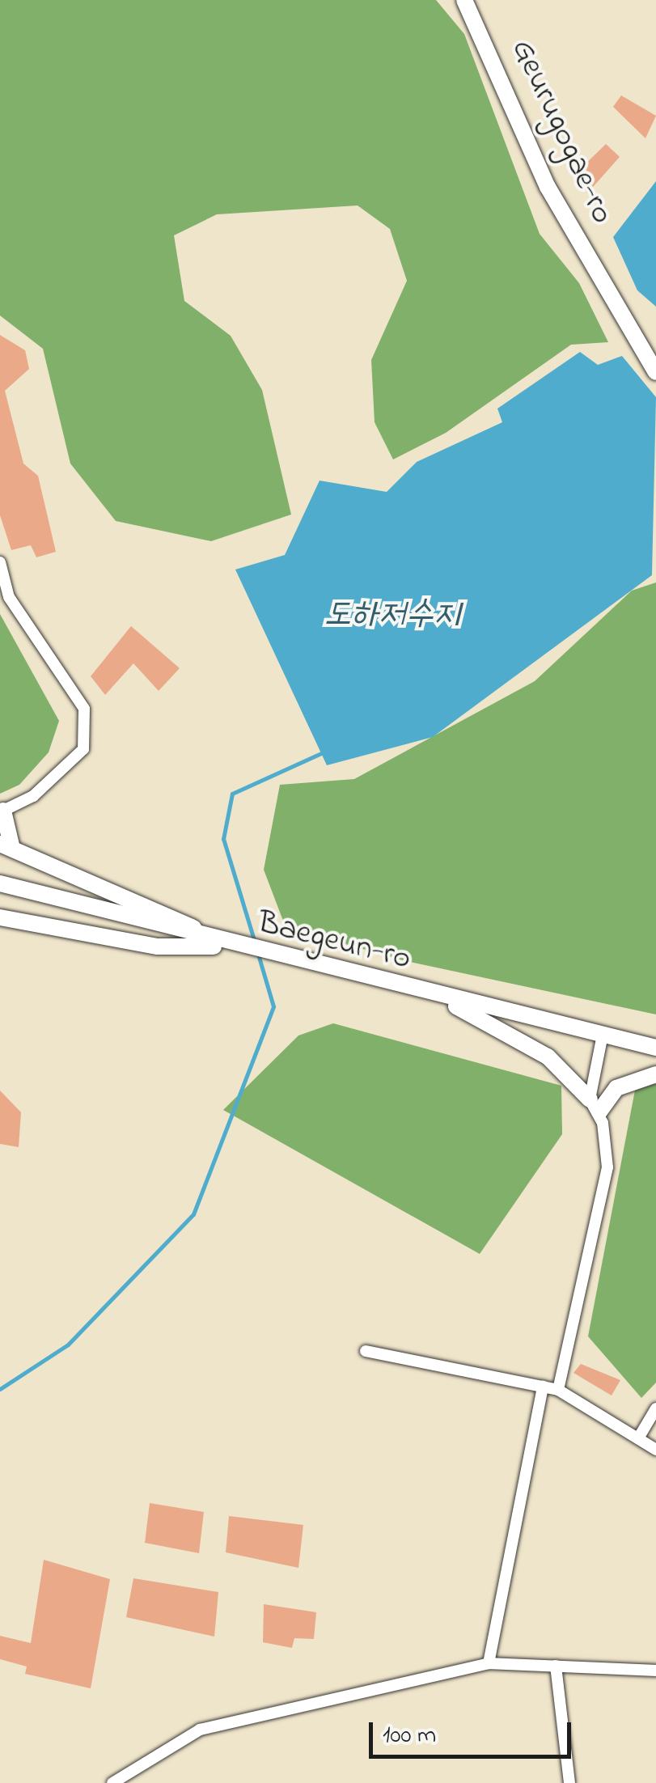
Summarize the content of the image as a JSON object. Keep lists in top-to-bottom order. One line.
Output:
{"streets":{"main road":["Geurugogae-ro","Baegeun-ro"]},"water":["도하저수지"],"scale_bar":"100 m"}
